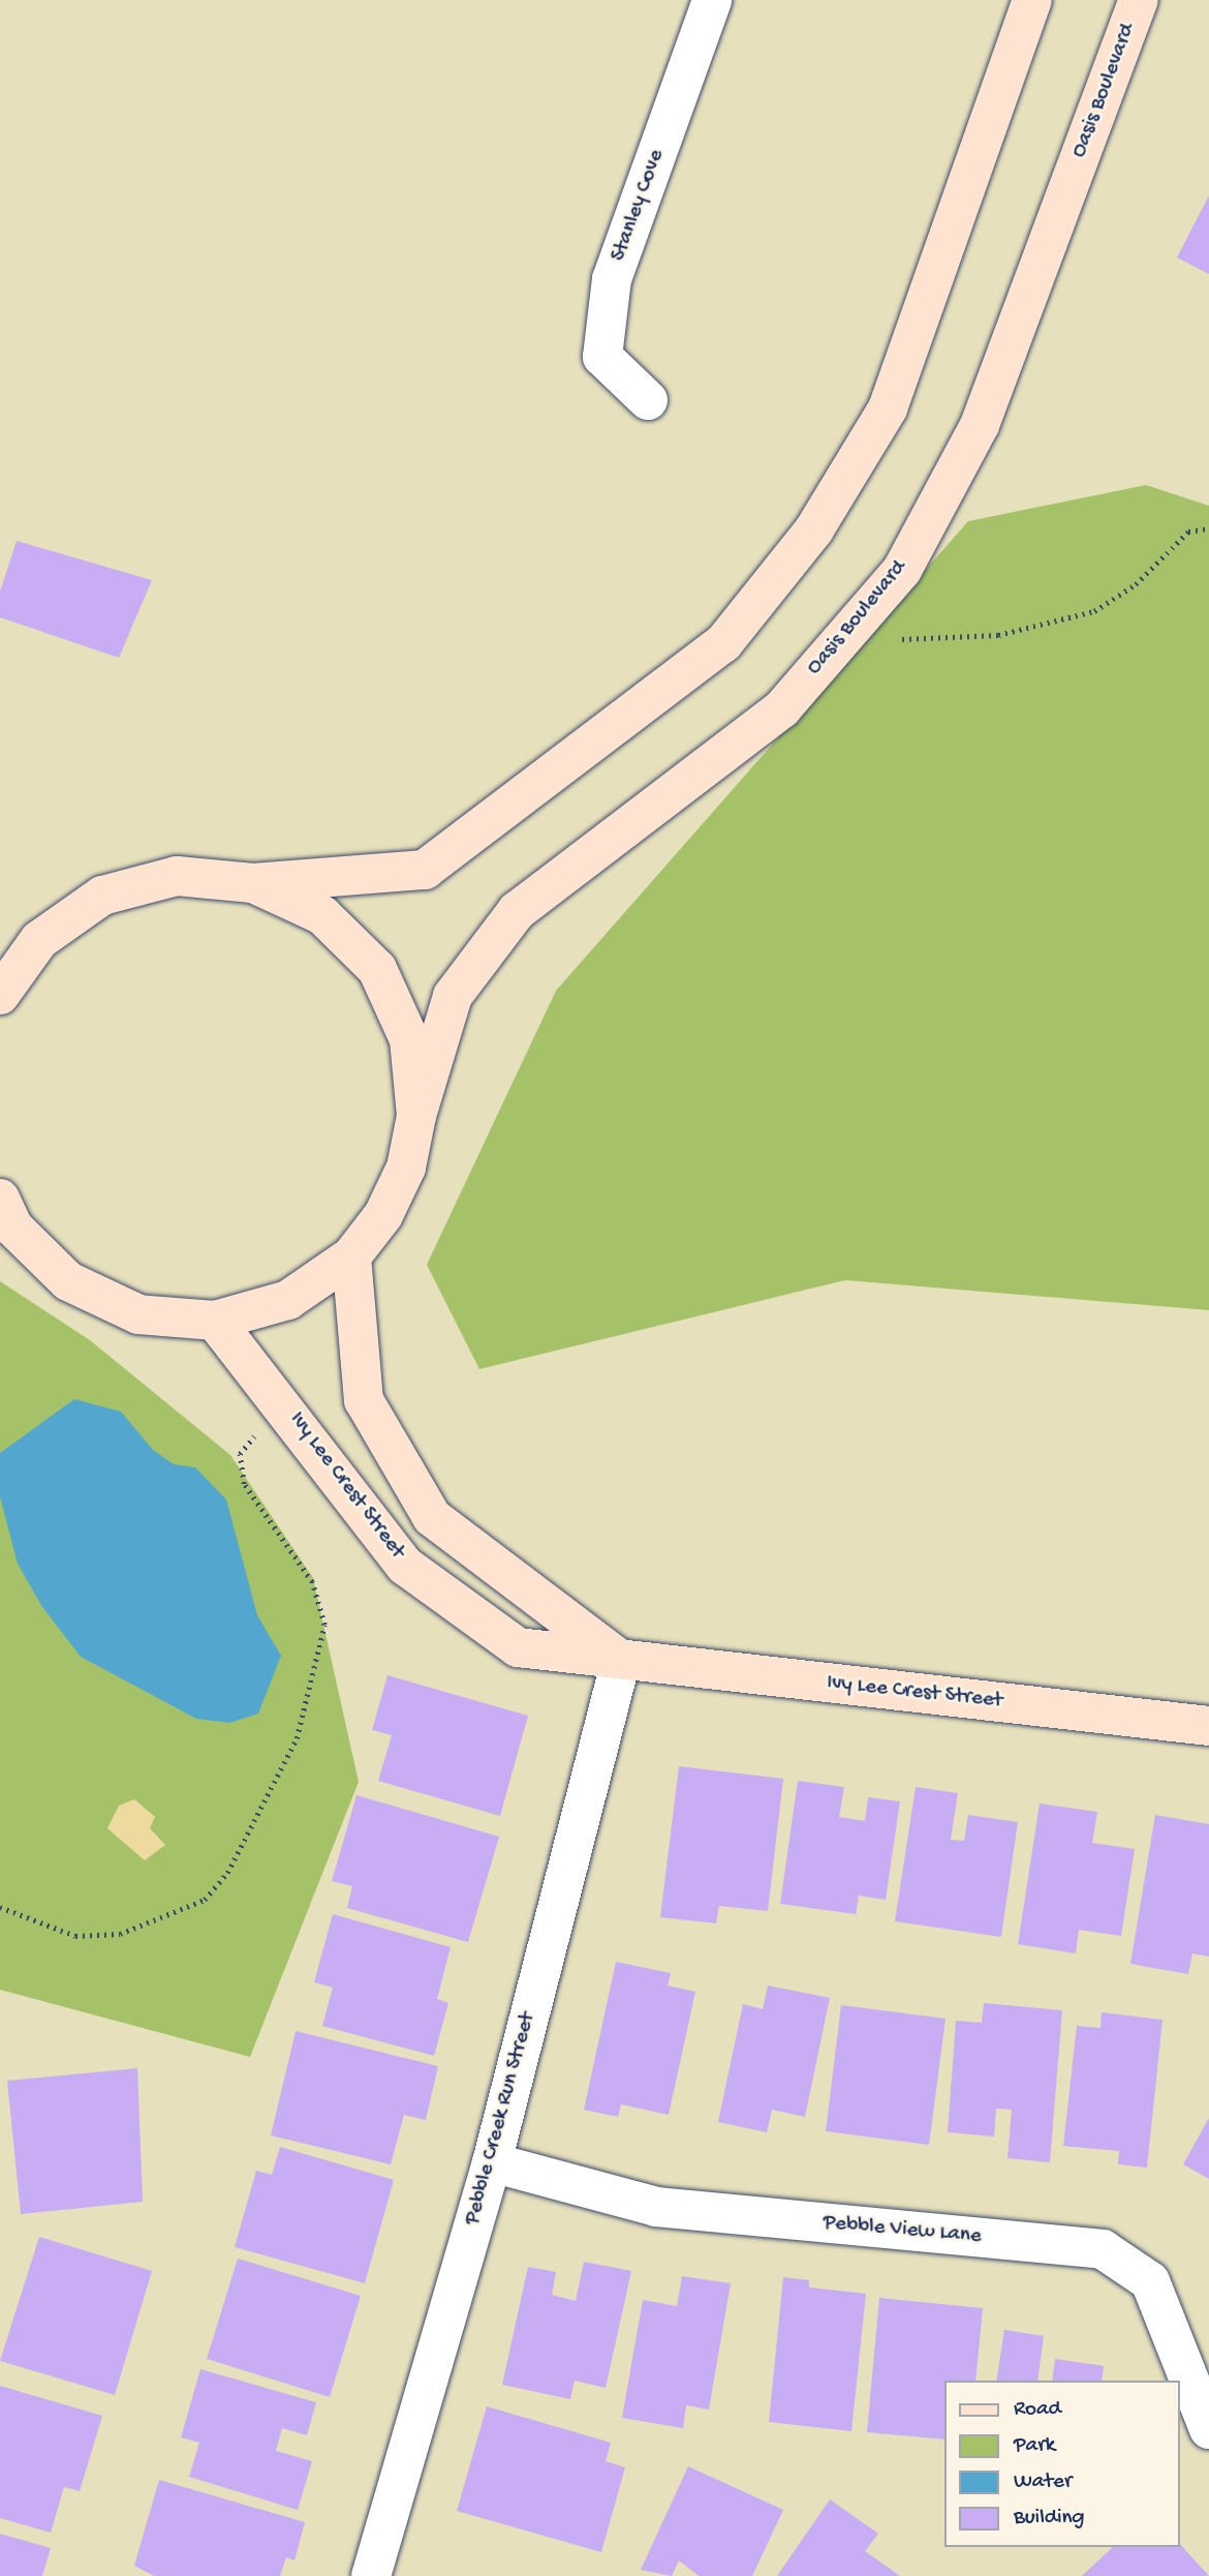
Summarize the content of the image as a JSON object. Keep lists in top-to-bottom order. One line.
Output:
{"streets":{"main road":["Oasis Boulevard","Ivy Lee Crest Street"],"street":["Stanley Cove","Pebble Creek Run Street","Pebble View Lane"]},"crossings":[["Oasis Boulevard","Ivy Lee Crest Street"],["Ivy Lee Crest Street","Pebble Creek Run Street"],["Pebble Creek Run Street","Pebble View Lane"]],"legend":["Road","Park","Water","Building"]}
